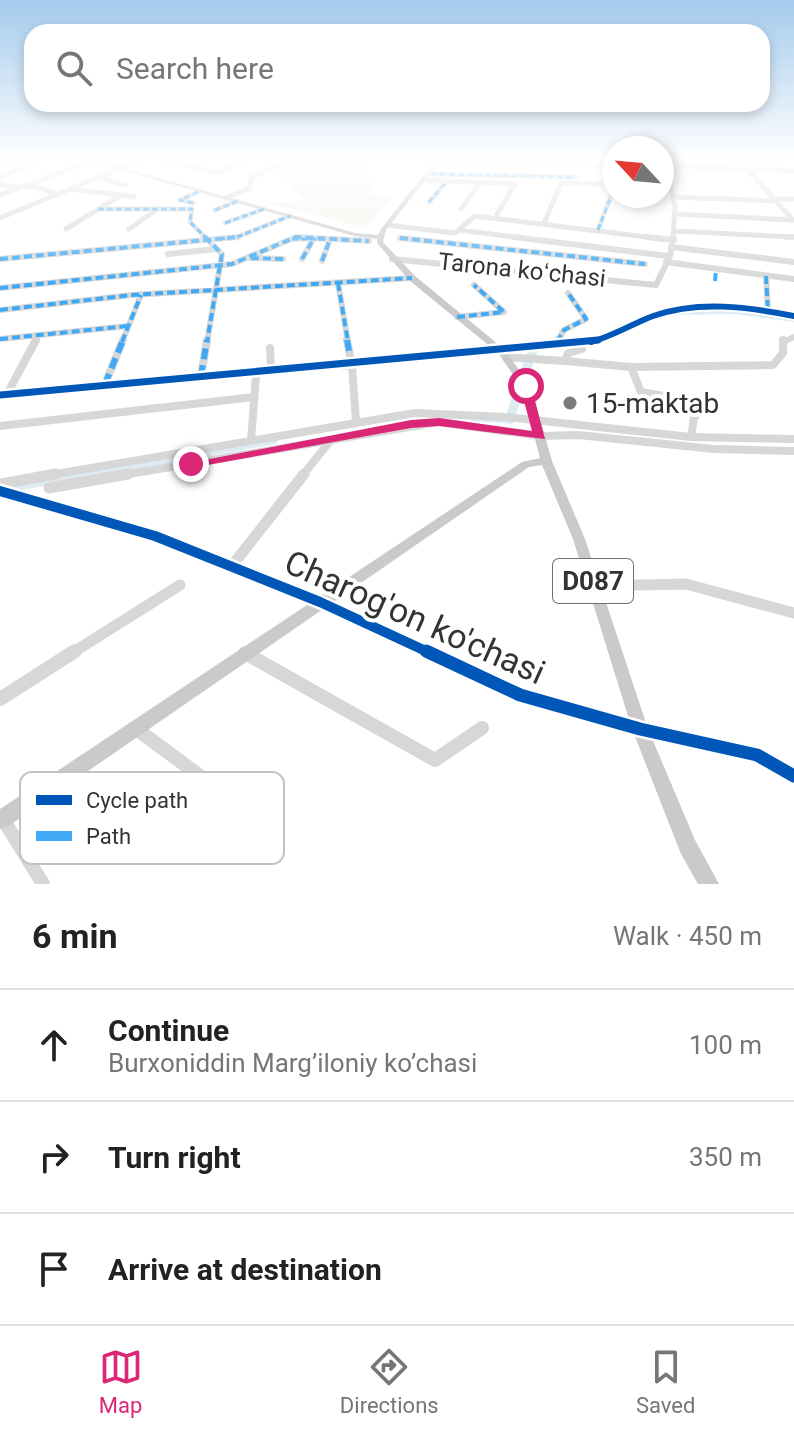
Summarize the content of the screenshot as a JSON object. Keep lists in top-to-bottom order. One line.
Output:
{"streets":{"main road":["D087"],"street":["Tarona koʻchasi","Charog'on ko'chasi"]},"crossings":[["Tarona koʻchasi","D087"],["D087","Charog'on ko'chasi"]],"places":["15-maktab"],"legend":["Cycle path","Path"],"north":"top left","page":{"search":"Search here","heading":["6 min","Walk · 450 m"],"list":[["Continue","Burxoniddin Marg’iloniy ko’chasi","100 m"],["Turn right","350 m"],"Arrive at destination"],"nav":["Map","Directions","Saved"]}}
